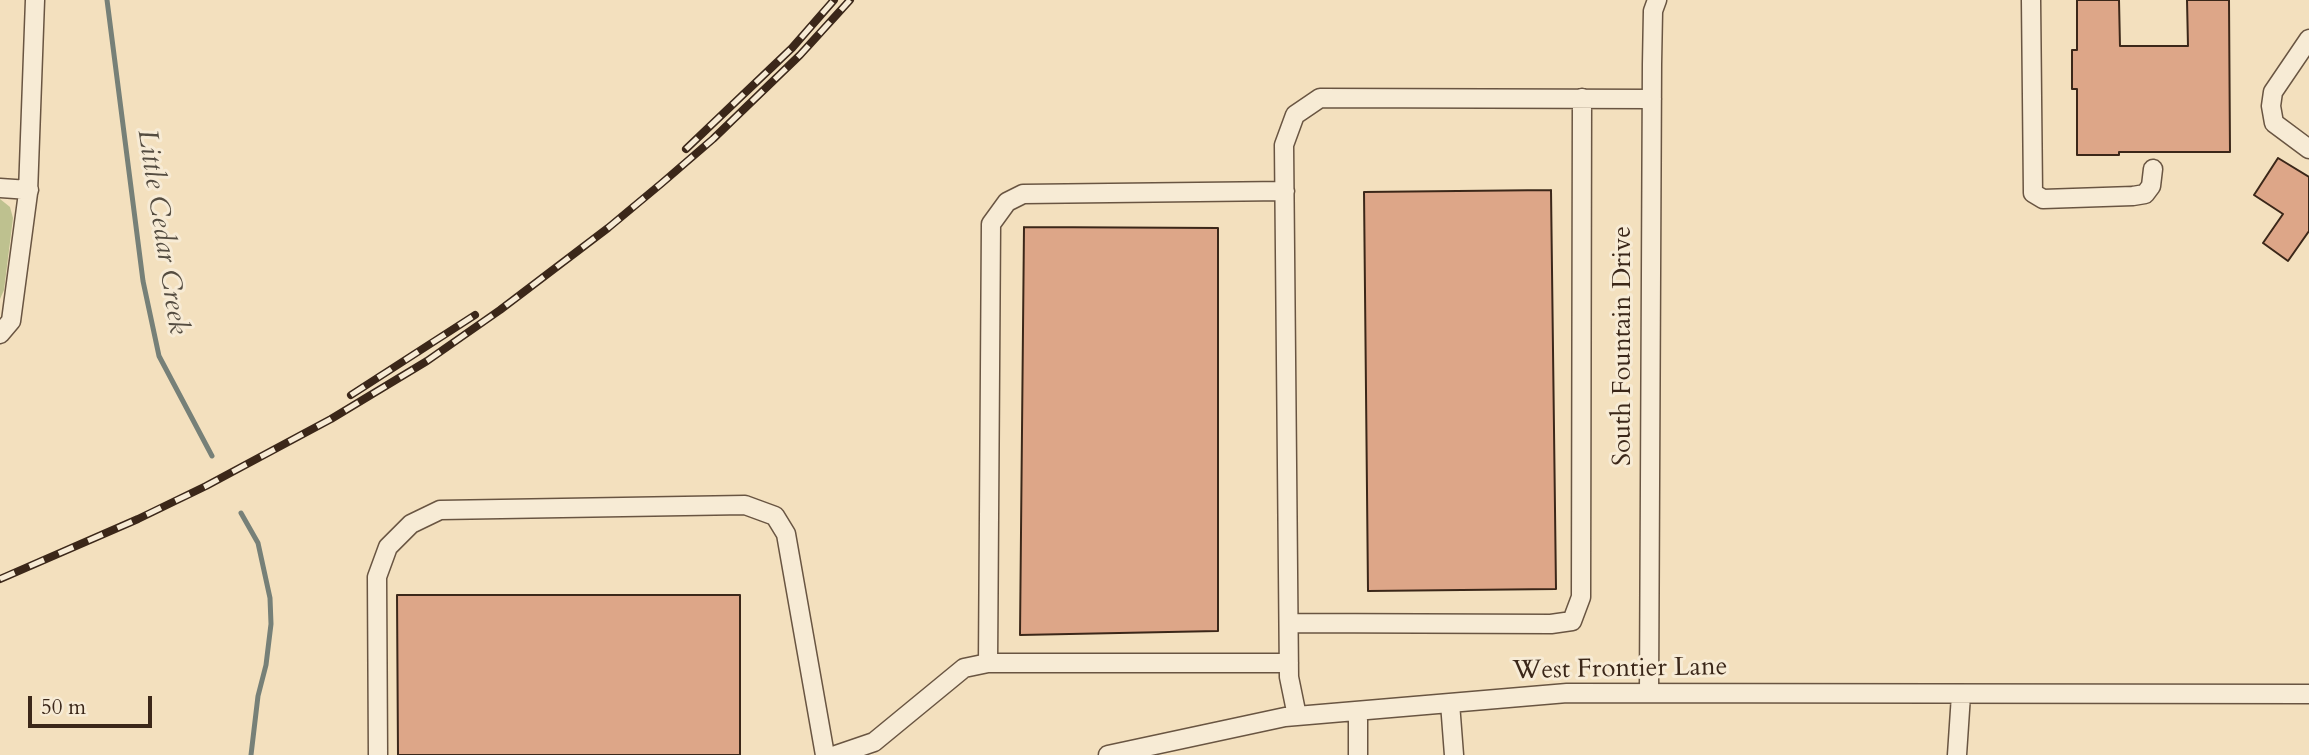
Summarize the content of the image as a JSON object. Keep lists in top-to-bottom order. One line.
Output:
{"streets":{"street":["South Fountain Drive","West Frontier Lane"]},"crossings":[["South Fountain Drive","West Frontier Lane"]],"water":["Little Cedar Creek"],"scale_bar":"50 m"}
